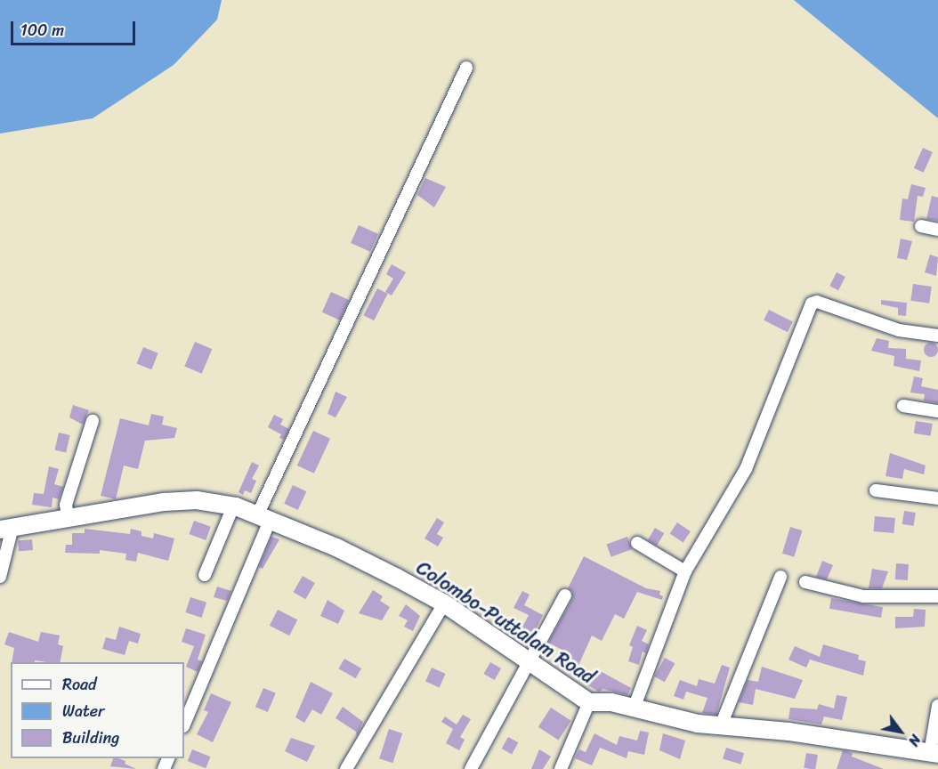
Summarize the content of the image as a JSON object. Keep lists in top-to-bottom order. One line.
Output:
{"streets":{"highway":["Colombo-Puttalam Road"]},"legend":["Road","Water","Building"],"scale_bar":"100 m","north":"bottom right"}
